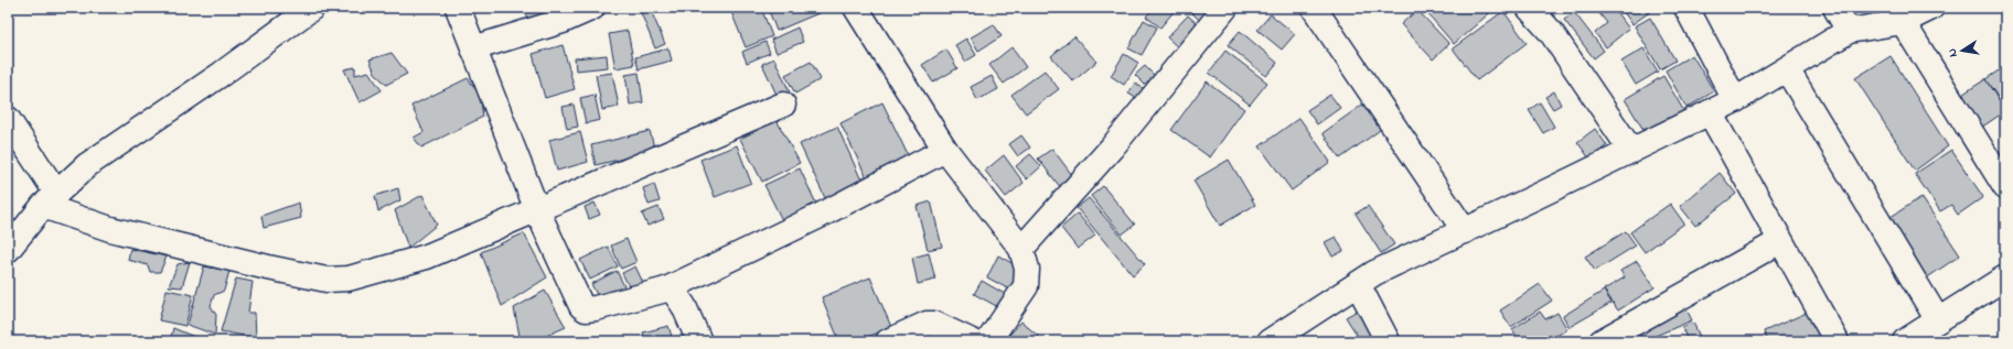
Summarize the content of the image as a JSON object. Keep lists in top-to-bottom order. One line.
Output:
{"north":"left"}
